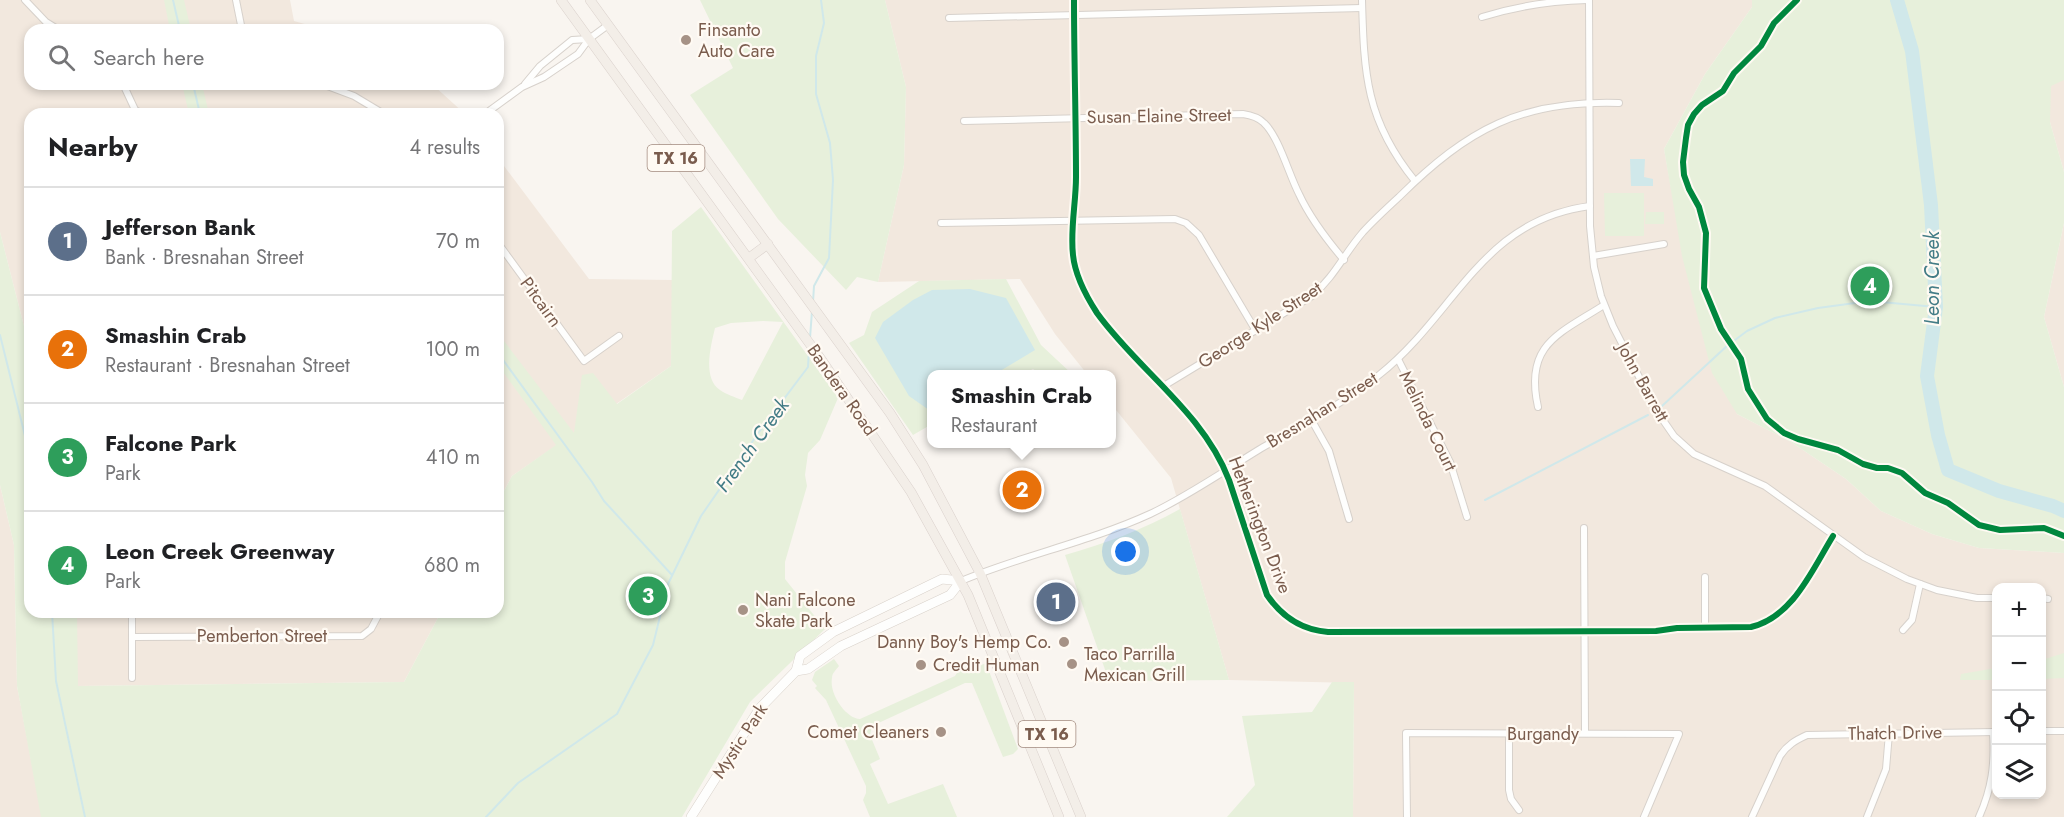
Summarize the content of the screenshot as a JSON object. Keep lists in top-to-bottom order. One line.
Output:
{"streets":{"main road":["TX 16","Bandera Road"],"street":["Susan Elaine Street","Pitcairn","George Kyle Street","John Barrett","Bresnahan Street","Melinda Court","Hetherington Drive","Pemberton Street","Thatch Drive","Burgandy","Mystic Park"]},"crossings":[["Susan Elaine Street","George Kyle Street"],["Susan Elaine Street","Hetherington Drive"],["George Kyle Street","John Barrett"],["George Kyle Street","Hetherington Drive"],["John Barrett","Bresnahan Street"],["John Barrett","Hetherington Drive"],["Bandera Road","Bresnahan Street"],["Bandera Road","Mystic Park"],["Bresnahan Street","Melinda Court"],["Bresnahan Street","Hetherington Drive"],["Bresnahan Street","Mystic Park"]],"water":["Leon Creek","French Creek"],"places":["Finsanto Auto Care","Nani Falcone Skate Park","Danny Boy's Hemp Co.","Taco Parrilla Mexican Grill","Credit Human","Comet Cleaners"],"page":{"search":"Search here","heading":["Nearby","4 results"],"list":[{"mark":"1","name":"Jefferson Bank","note":"Bank · Bresnahan Street","value":"70 m"},{"mark":"2","name":"Smashin Crab","note":"Restaurant · Bresnahan Street","value":"100 m"},{"mark":"3","name":"Falcone Park","note":"Park","value":"410 m"},{"mark":"4","name":"Leon Creek Greenway","note":"Park","value":"680 m"}],"pins":["4","2","3","1"],"popup":["Smashin Crab","Restaurant"],"map_buttons":["+","−"]}}
